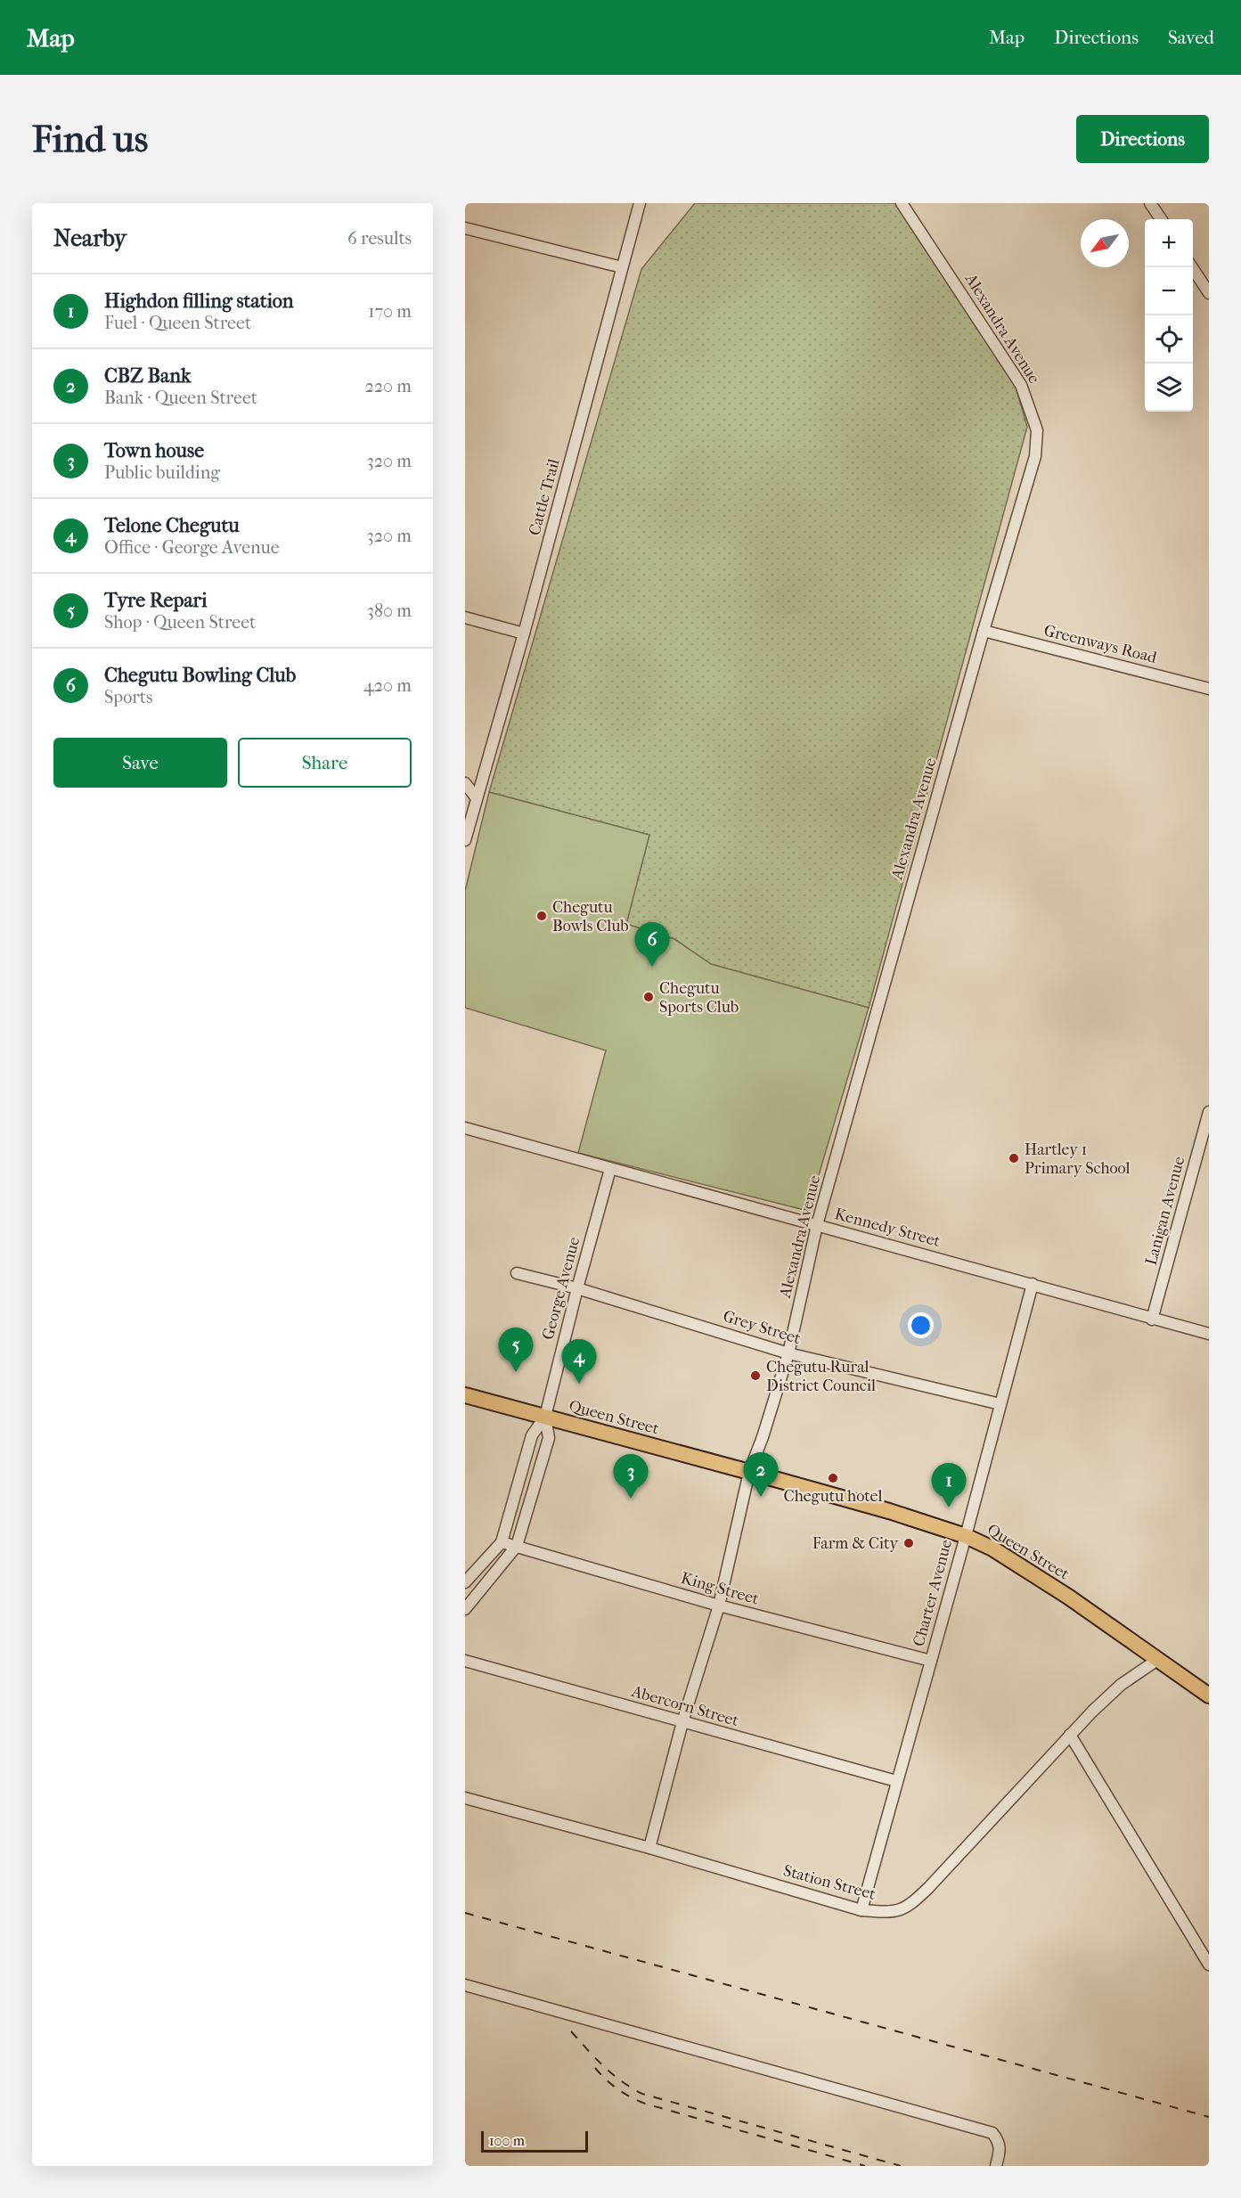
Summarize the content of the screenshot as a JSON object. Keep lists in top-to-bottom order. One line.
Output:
{"streets":{"highway":["Queen Street"],"street":["Alexandra Avenue","Cattle Trail","Greenways Road","Lanigan Avenue","Kennedy Street","George Avenue","Grey Street","King Street","Charter Avenue","Abercorn Street","Station Street"]},"crossings":[["Alexandra Avenue","Greenways Road"],["Alexandra Avenue","Kennedy Street"],["Alexandra Avenue","Grey Street"],["Alexandra Avenue","Queen Street"],["Alexandra Avenue","King Street"],["Alexandra Avenue","Abercorn Street"],["Alexandra Avenue","Station Street"],["Lanigan Avenue","Kennedy Street"],["Kennedy Street","George Avenue"],["Kennedy Street","Charter Avenue"],["George Avenue","Grey Street"],["George Avenue","Queen Street"],["George Avenue","King Street"],["Grey Street","Charter Avenue"],["Queen Street","Charter Avenue"],["Queen Street","Station Street"],["King Street","Charter Avenue"],["Charter Avenue","Abercorn Street"],["Charter Avenue","Station Street"]],"places":["Chegutu Bowls Club","Chegutu Sports Club","Hartley 1 Primary School","Chegutu Rural District Council","Chegutu hotel","Farm & City"],"scale_bar":"100 m","north":"bottom left","page":{"header":"Map","nav":["Map","Directions","Saved"],"buttons":["Directions",["Save","Share"]],"title":"Find us","heading":["Nearby","6 results"],"map_buttons":["+","−"],"list":[{"mark":"1","name":"Highdon filling station","note":"Fuel · Queen Street","value":"170 m"},{"mark":"2","name":"CBZ Bank","note":"Bank · Queen Street","value":"220 m"},{"mark":"3","name":"Town house","note":"Public building","value":"320 m"},{"mark":"4","name":"Telone Chegutu","note":"Office · George Avenue","value":"320 m"},{"mark":"5","name":"Tyre Repari","note":"Shop · Queen Street","value":"380 m"},{"mark":"6","name":"Chegutu Bowling Club","note":"Sports","value":"420 m"}],"pins":["6","5","4","2","3","1"],"scale":"100 m"}}
